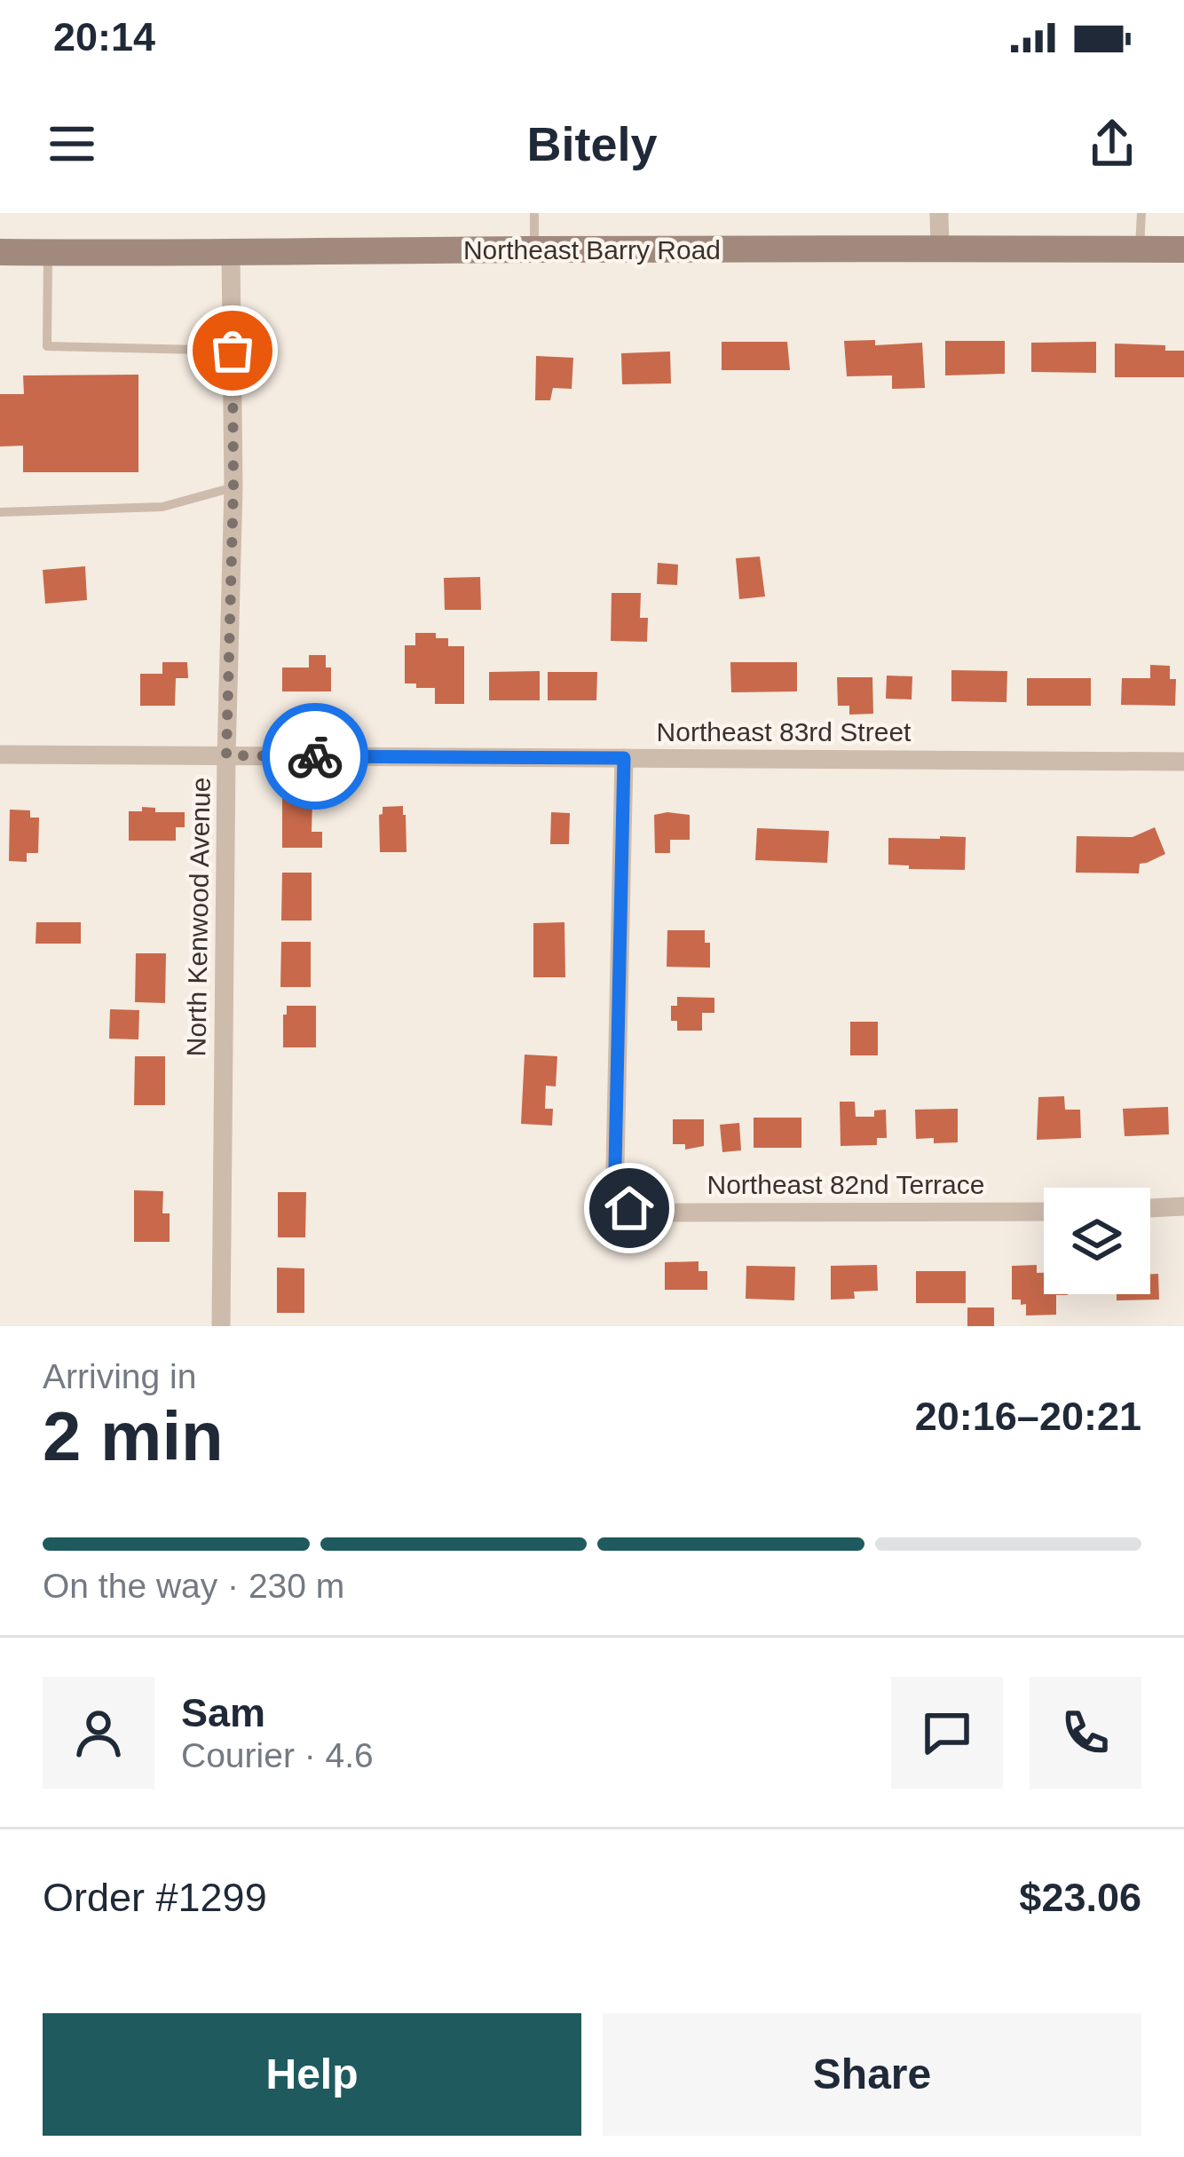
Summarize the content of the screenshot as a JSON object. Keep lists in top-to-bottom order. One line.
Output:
{"streets":{"main road":["Northeast Barry Road"],"street":["Northeast 83rd Street","North Kenwood Avenue","Northeast 82nd Terrace"]},"crossings":[["Northeast Barry Road","North Kenwood Avenue"],["Northeast 83rd Street","North Kenwood Avenue"],["Northeast 83rd Street","Northeast 82nd Terrace"]],"page":{"status":"20:14","header":"Bitely","heading":["2 min","Arriving in","20:16–20:21"],"panel":["Sam","Courier · 4.6","Order #1299","$23.06"],"bar":"On the way · 230 m","buttons":["Help","Share"]}}
